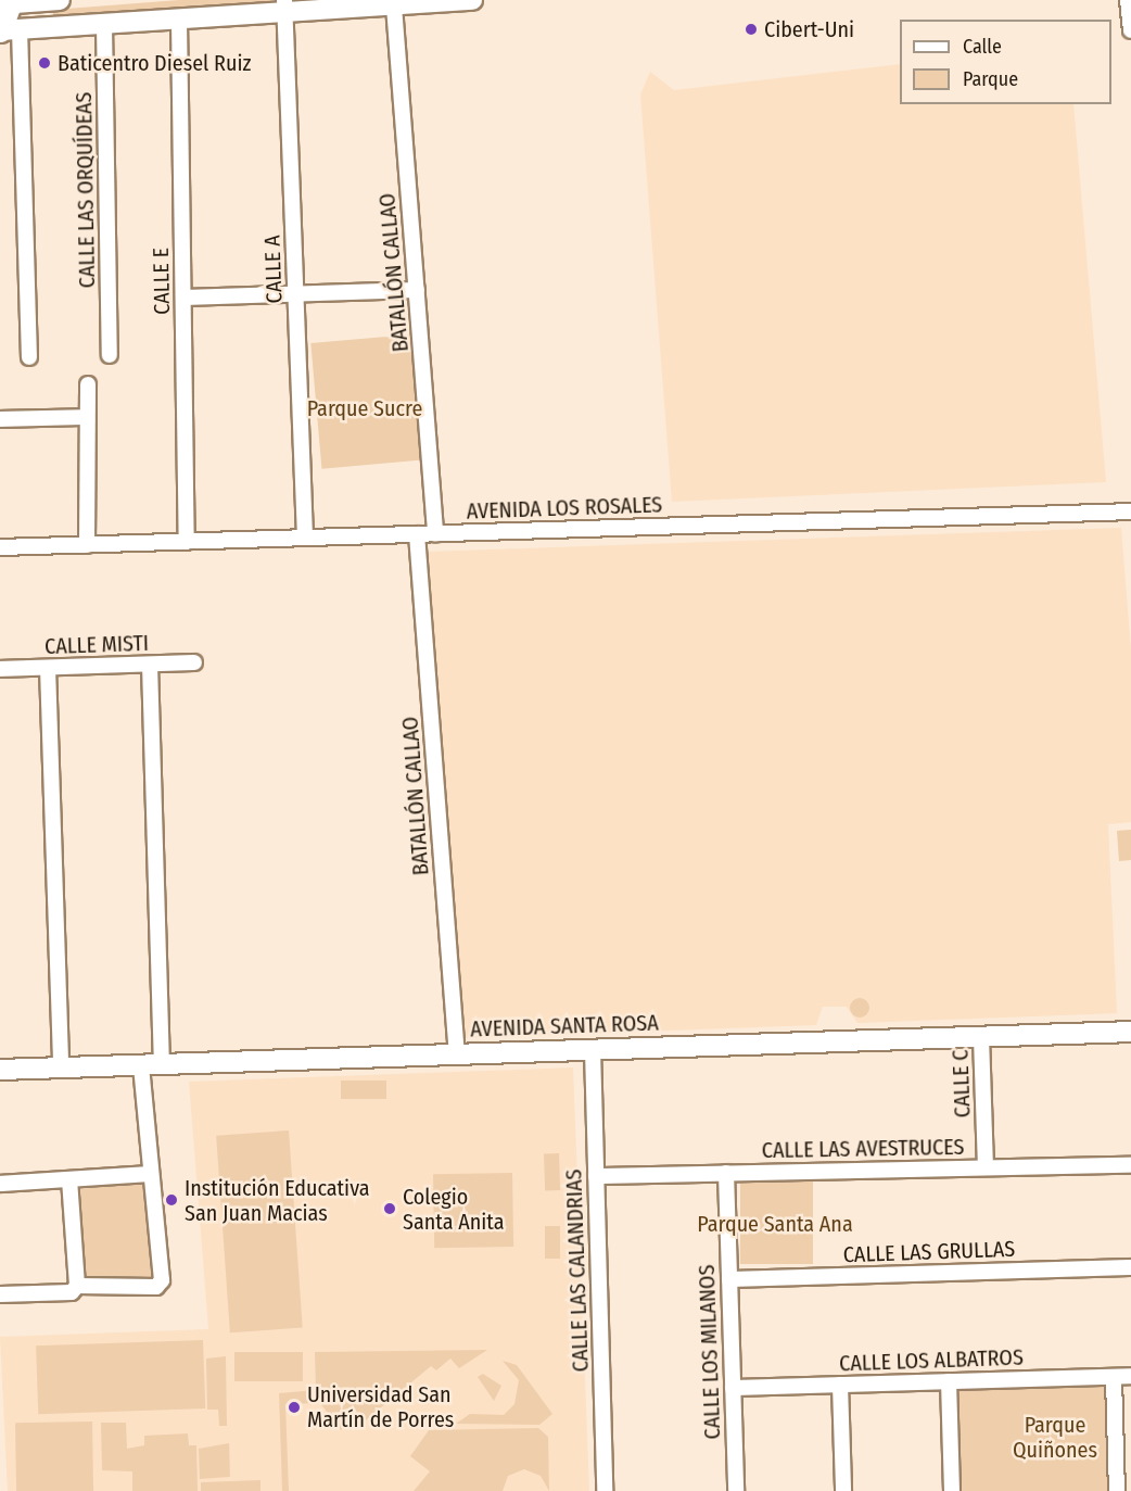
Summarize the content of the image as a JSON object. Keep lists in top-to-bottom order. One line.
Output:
{"streets":{"street":["CALLE LAS ORQUÍDEAS","CALLE A","BATALLÓN CALLAO","CALLE E","AVENIDA LOS ROSALES","CALLE MISTI","AVENIDA SANTA ROSA","CALLE C","CALLE LAS AVESTRUCES","CALLE LAS GRULLAS","CALLE LAS CALANDRIAS","CALLE LOS MILANOS","CALLE LOS ALBATROS"]},"crossings":[["CALLE A","AVENIDA LOS ROSALES"],["BATALLÓN CALLAO","AVENIDA LOS ROSALES"],["BATALLÓN CALLAO","AVENIDA SANTA ROSA"],["CALLE E","AVENIDA LOS ROSALES"],["AVENIDA SANTA ROSA","CALLE C"],["AVENIDA SANTA ROSA","CALLE LAS CALANDRIAS"],["CALLE C","CALLE LAS AVESTRUCES"],["CALLE LAS AVESTRUCES","CALLE LAS CALANDRIAS"],["CALLE LAS AVESTRUCES","CALLE LOS MILANOS"],["CALLE LAS GRULLAS","CALLE LOS MILANOS"],["CALLE LOS MILANOS","CALLE LOS ALBATROS"]],"parks":["Parque Sucre","Parque Santa Ana","Parque Quiñones"],"places":["Cibert-Uni","Baticentro Diesel Ruiz","Institución Educativa San Juan Macias","Colegio Santa Anita","Universidad San Martín de Porres"],"legend":["Calle","Parque"]}
